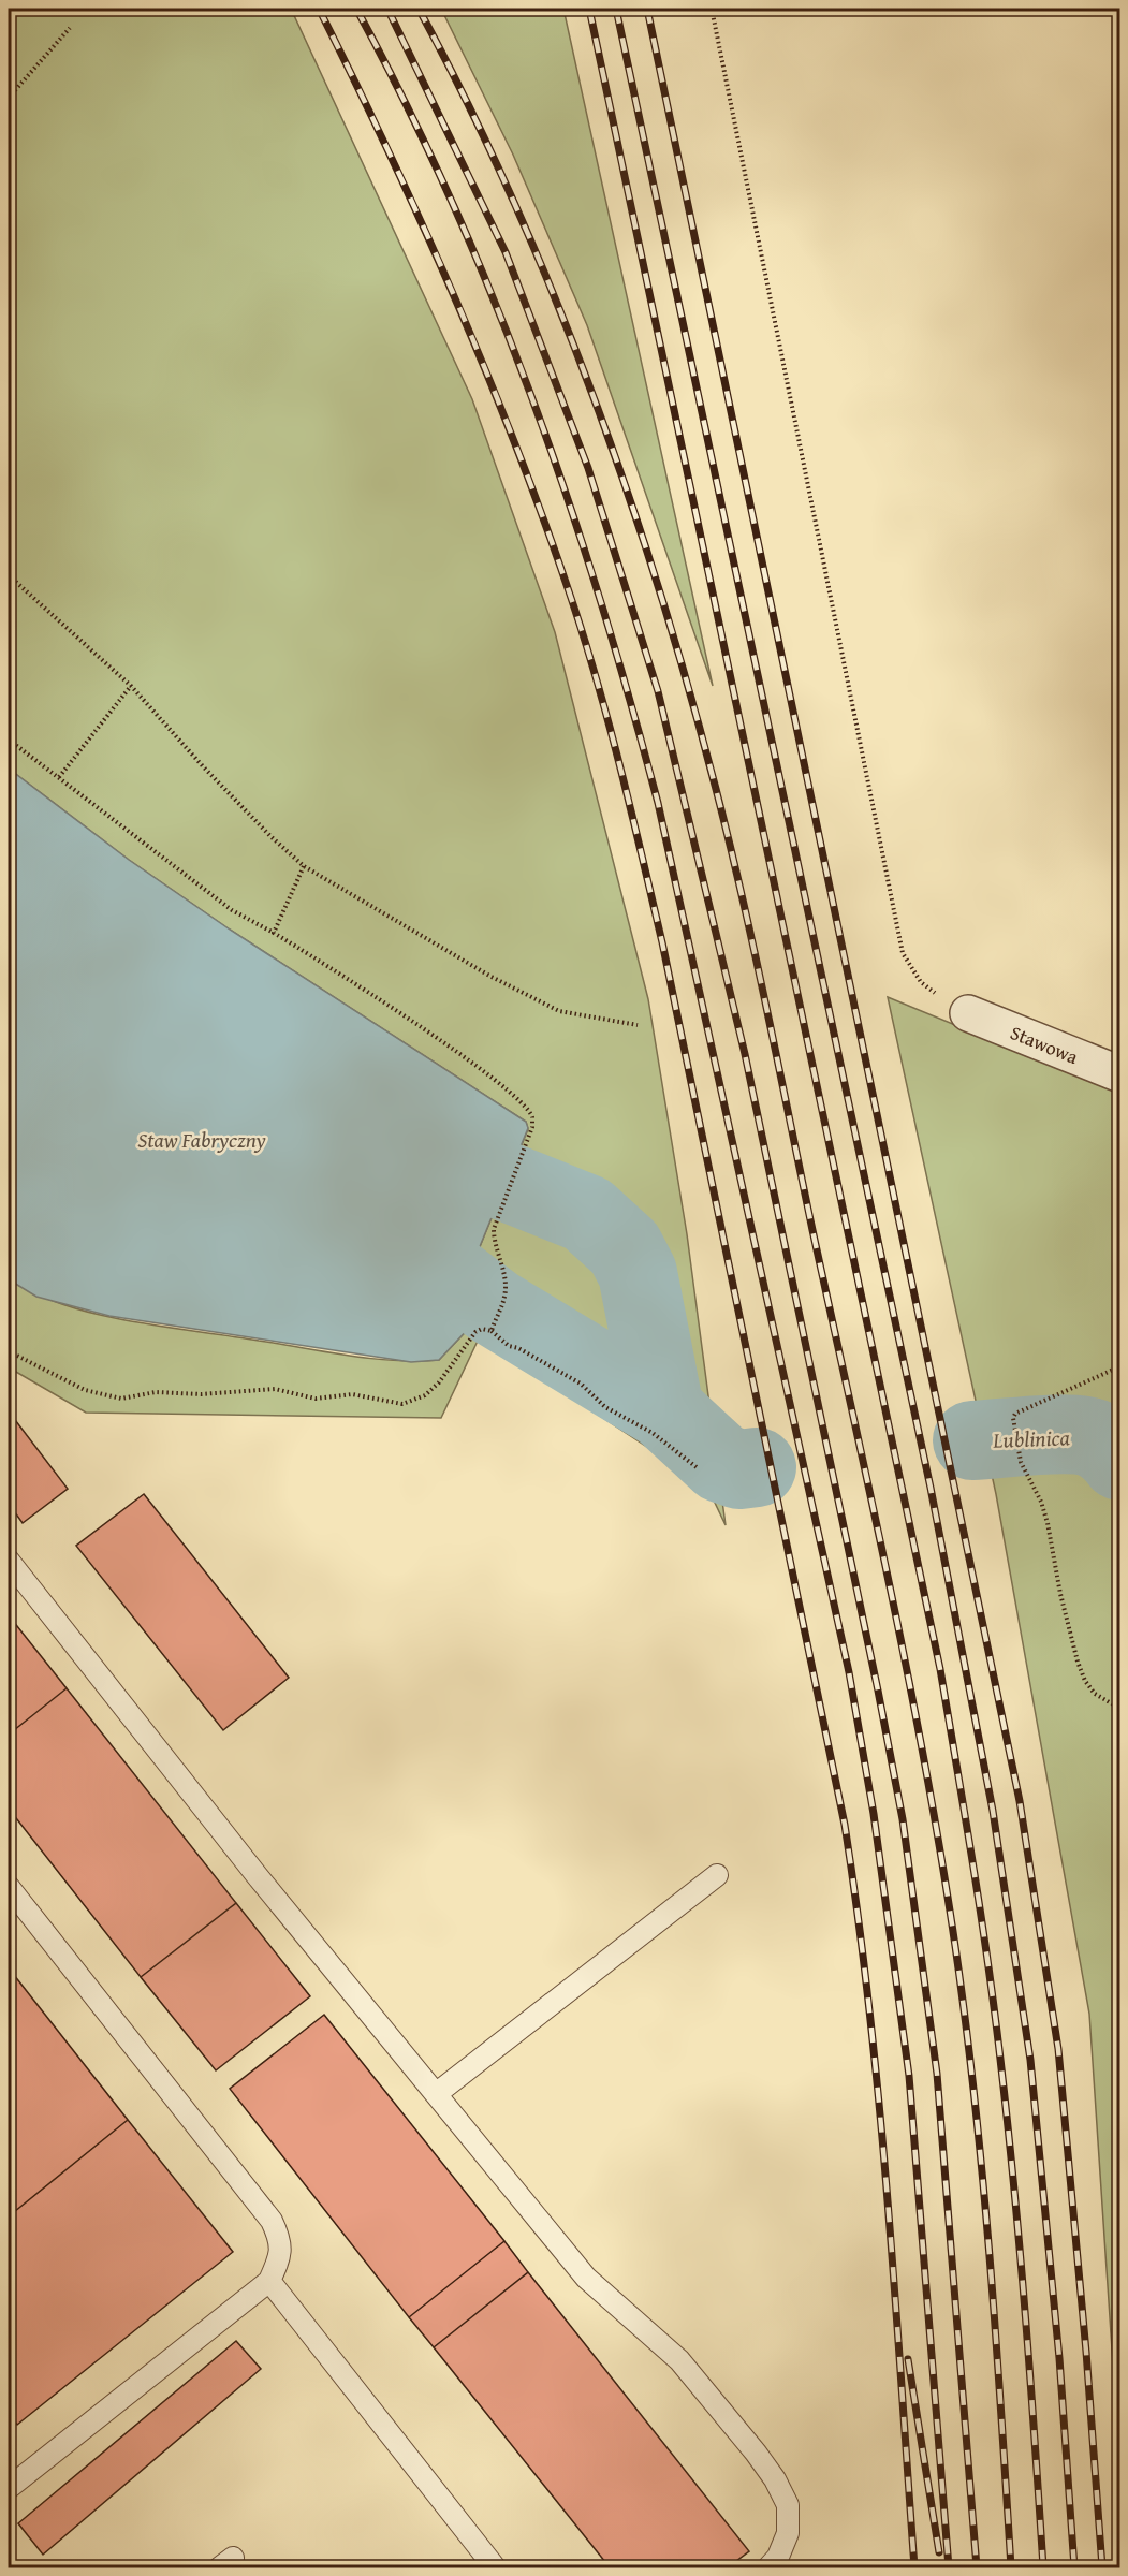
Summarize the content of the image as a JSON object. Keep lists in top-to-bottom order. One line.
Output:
{"streets":{"street":["Stawowa"]},"water":["Staw Fabryczny","Lublinica"]}
